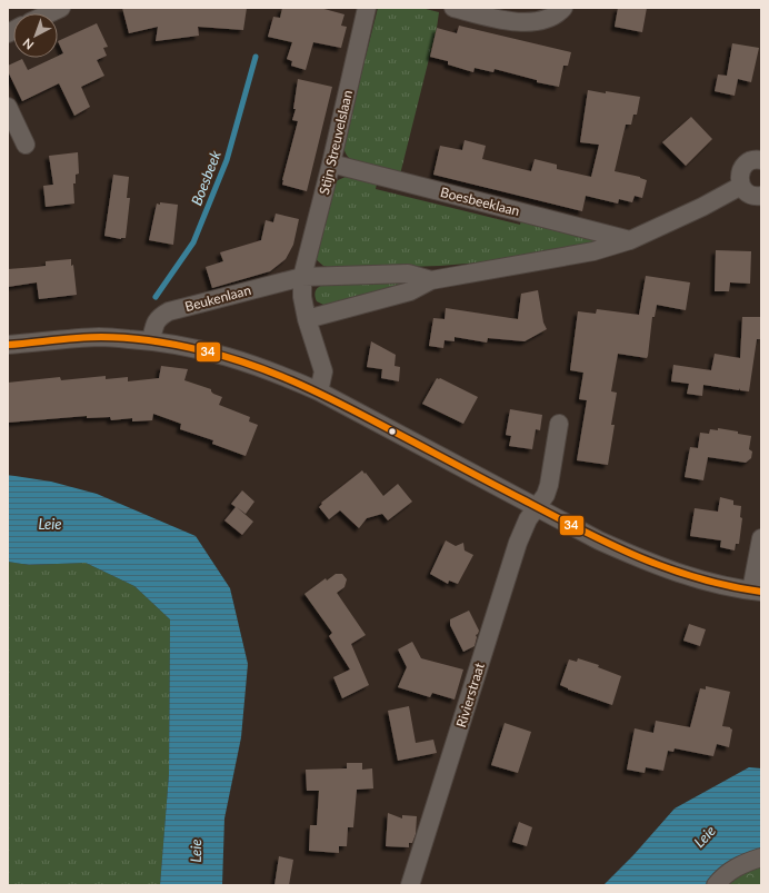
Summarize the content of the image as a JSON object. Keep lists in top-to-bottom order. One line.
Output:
{"streets":{"street":["Stijn Streuvelslaan","Boesbeeklaan","Beukenlaan","Rivierstraat"]},"crossings":[["Stijn Streuvelslaan","Boesbeeklaan"],["Stijn Streuvelslaan","Beukenlaan"]],"water":["Boesbeek","Leie"],"lines":["transit line 34"],"north":"bottom left"}
